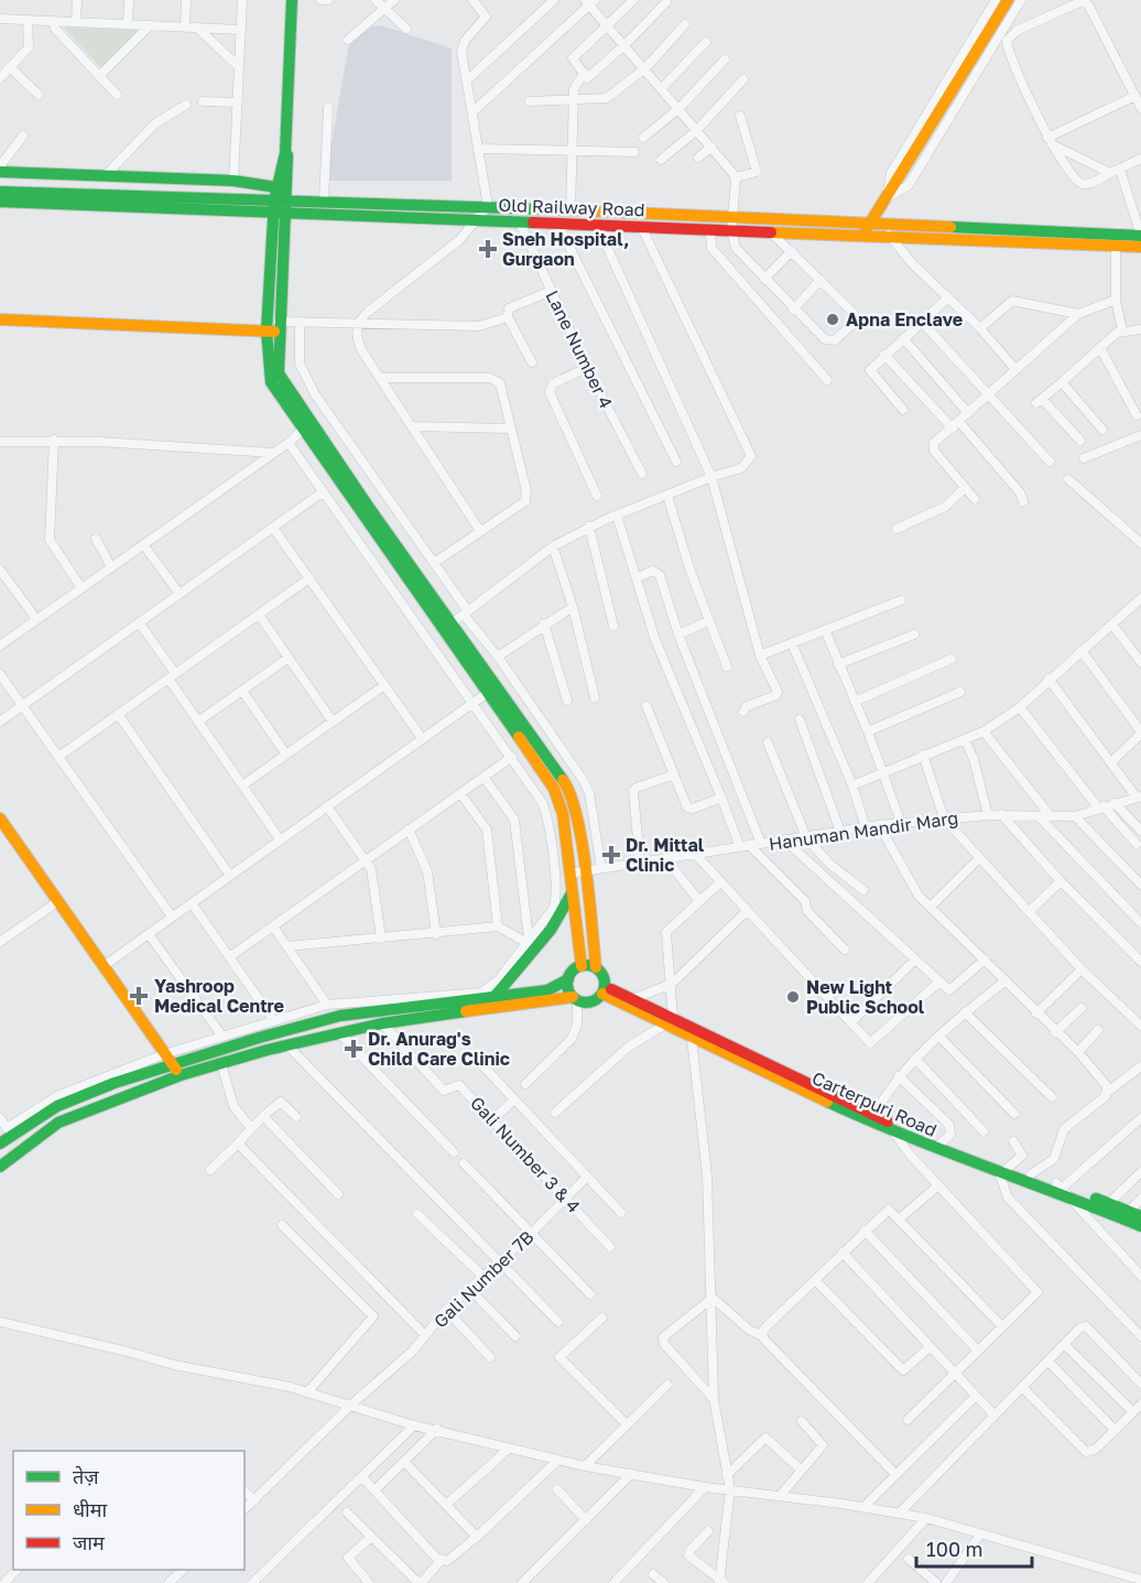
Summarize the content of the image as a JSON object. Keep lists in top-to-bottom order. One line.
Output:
{"streets":{"main road":["Old Railway Road","Carterpuri Road"],"street":["Lane Number 4","Hanuman Mandir Marg","Gali Number 3 & 4","Gali Number 7B"]},"crossings":[["Old Railway Road","Lane Number 4"],["Gali Number 3 & 4","Gali Number 7B"]],"places":{"health":["Sneh Hospital, Gurgaon","Dr. Mittal Clinic","Yashroop Medical Centre","Dr. Anurag's Child Care Clinic"],"other":["Apna Enclave","New Light Public School"]},"legend":["तेज़","धीमा","जाम"],"scale_bar":"100 m"}
